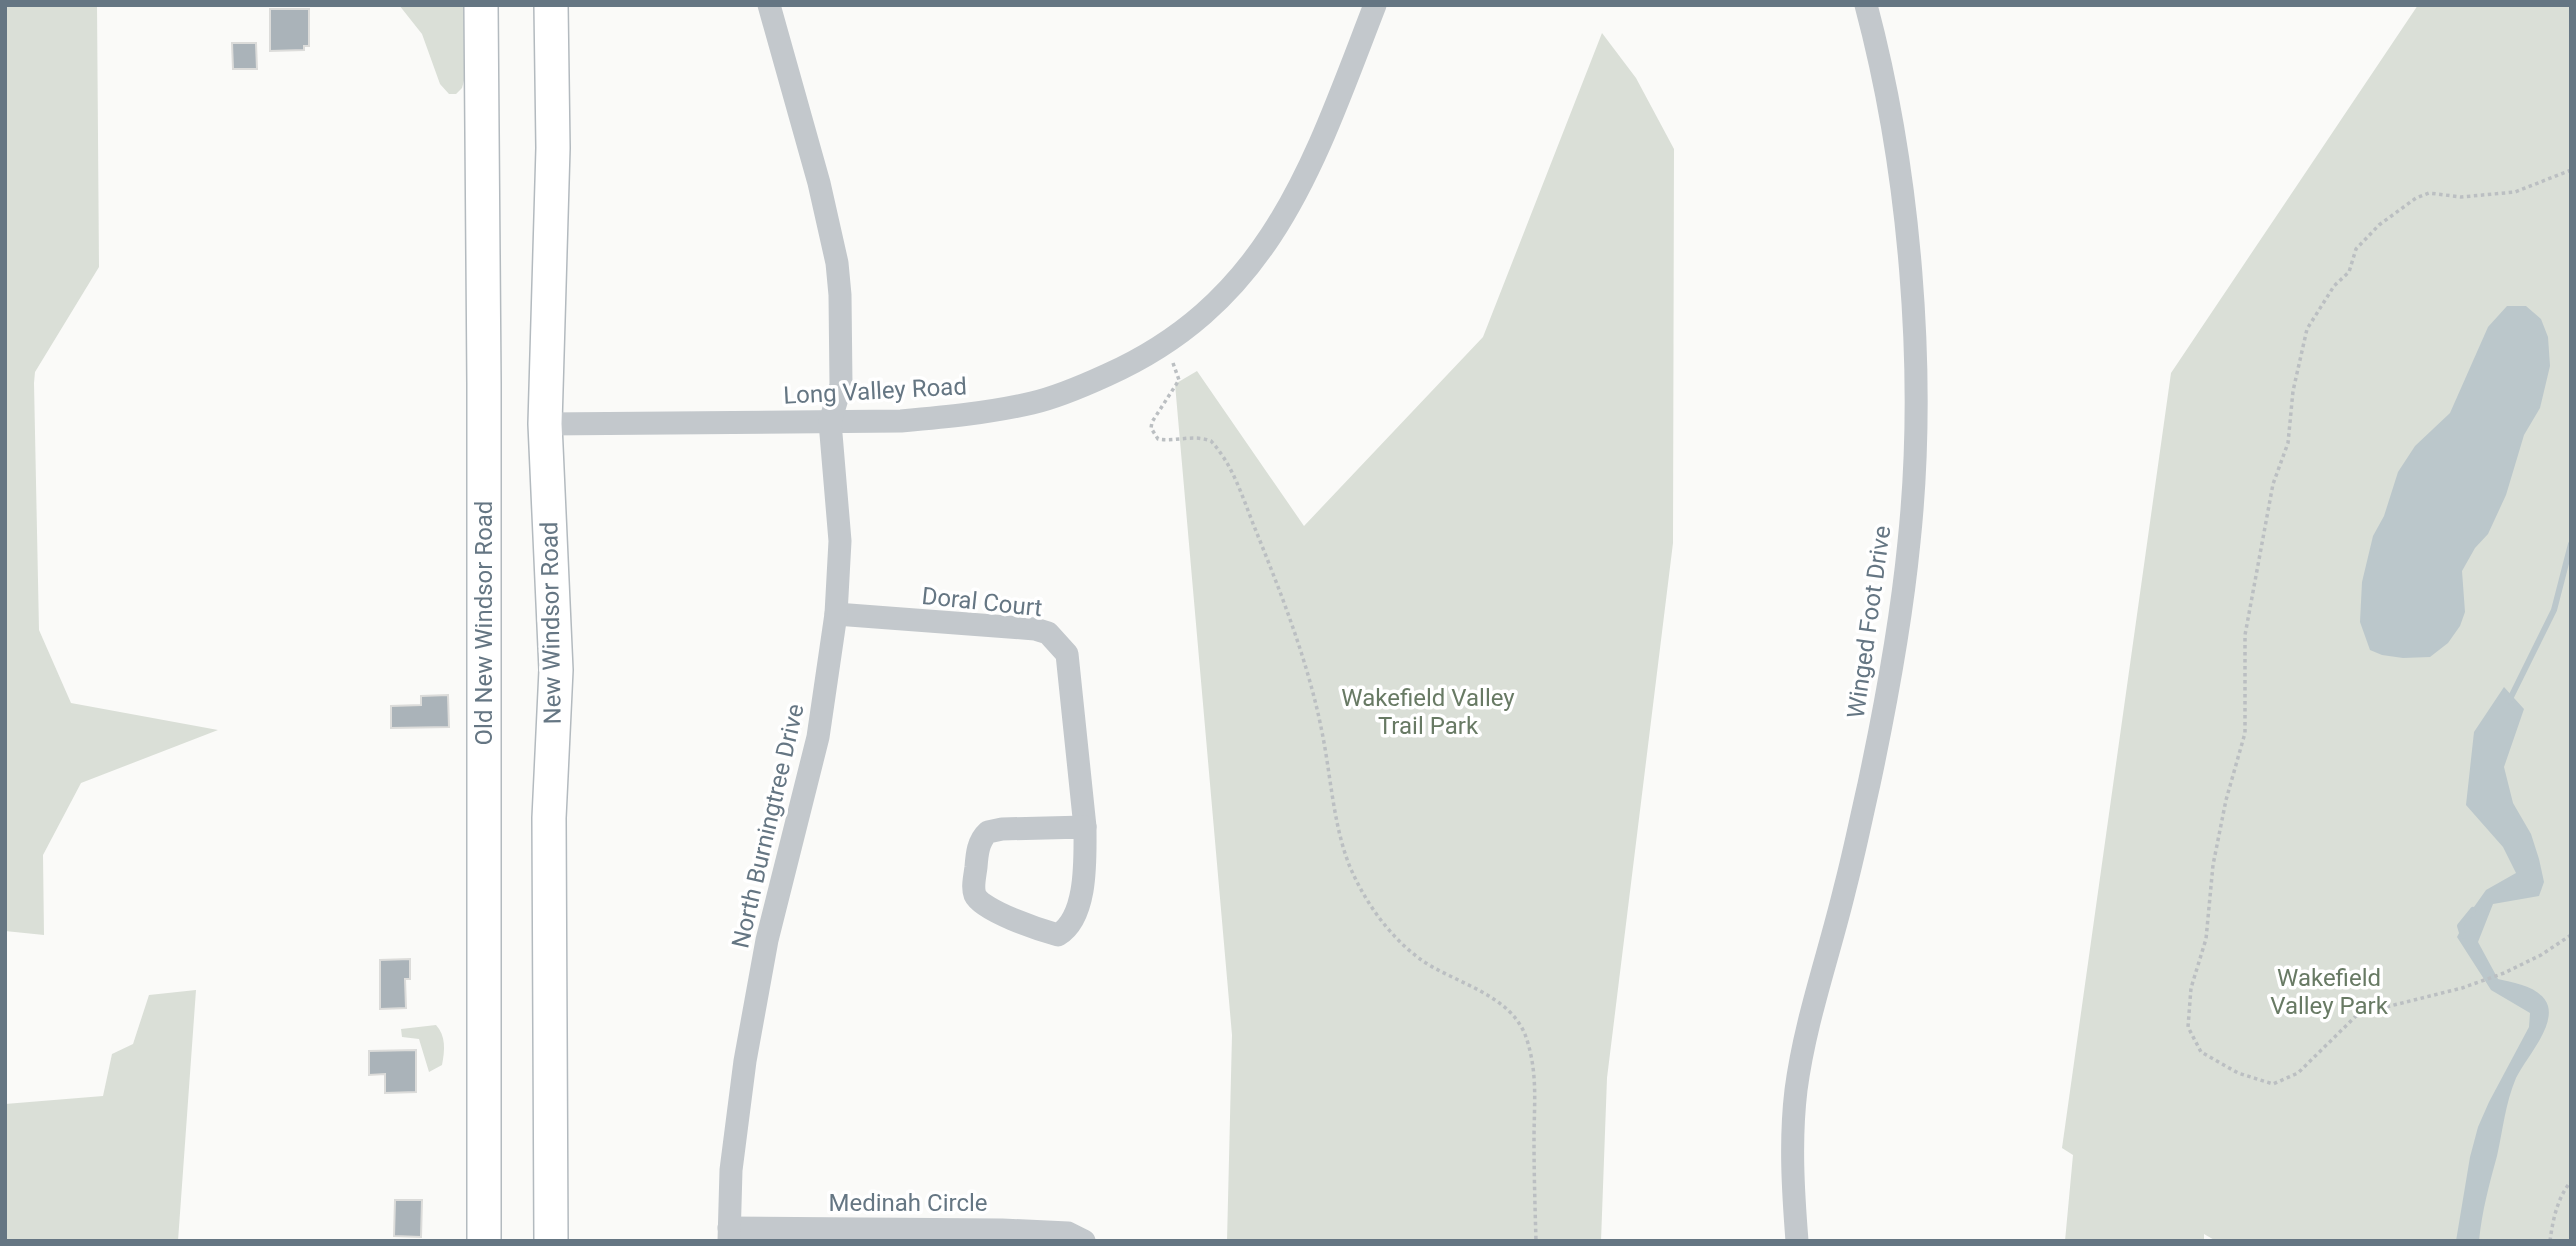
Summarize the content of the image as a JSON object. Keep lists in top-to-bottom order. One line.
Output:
{"streets":{"main road":["Old New Windsor Road","New Windsor Road"],"street":["Long Valley Road","Doral Court","Winged Foot Drive","North Burningtree Drive","Medinah Circle"]},"crossings":[["Long Valley Road","New Windsor Road"],["Long Valley Road","North Burningtree Drive"],["Doral Court","North Burningtree Drive"],["North Burningtree Drive","Medinah Circle"]],"parks":["Wakefield Valley Trail Park","Wakefield Valley Park"]}
